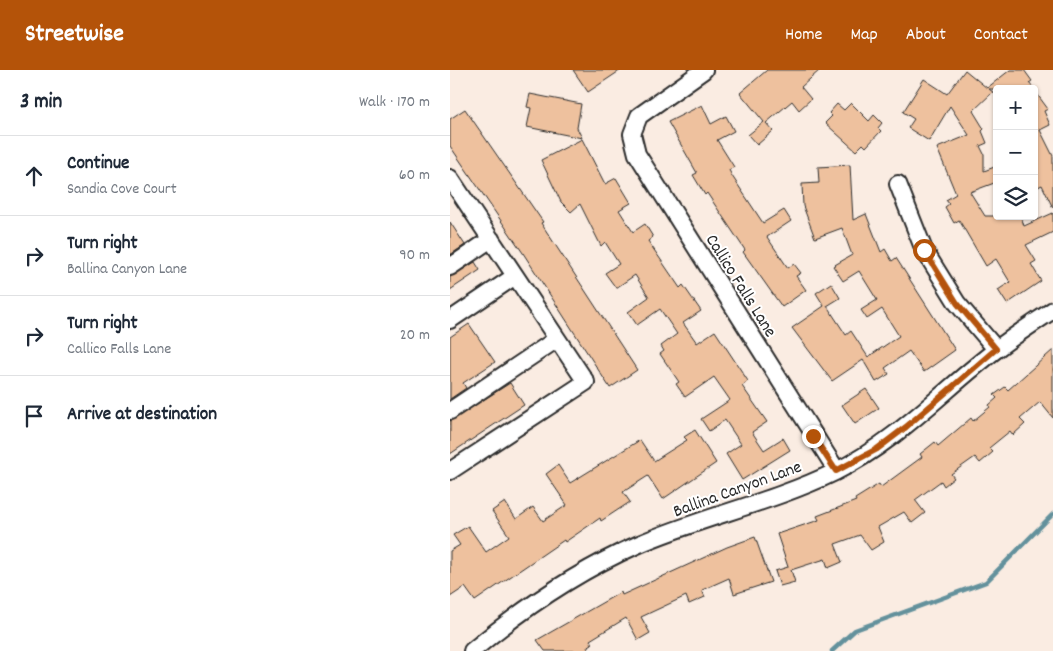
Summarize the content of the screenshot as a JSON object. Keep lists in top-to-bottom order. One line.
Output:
{"streets":{"street":["Callico Falls Lane","Ballina Canyon Lane"]},"crossings":[["Callico Falls Lane","Ballina Canyon Lane"]],"page":{"header":"Streetwise","nav":["Home","Map","About","Contact"],"heading":["3 min","Walk · 170 m"],"map_buttons":["+","−"],"list":[["Continue","Sandia Cove Court","60 m"],["Turn right","Ballina Canyon Lane","90 m"],["Turn right","Callico Falls Lane","20 m"],"Arrive at destination"]}}
